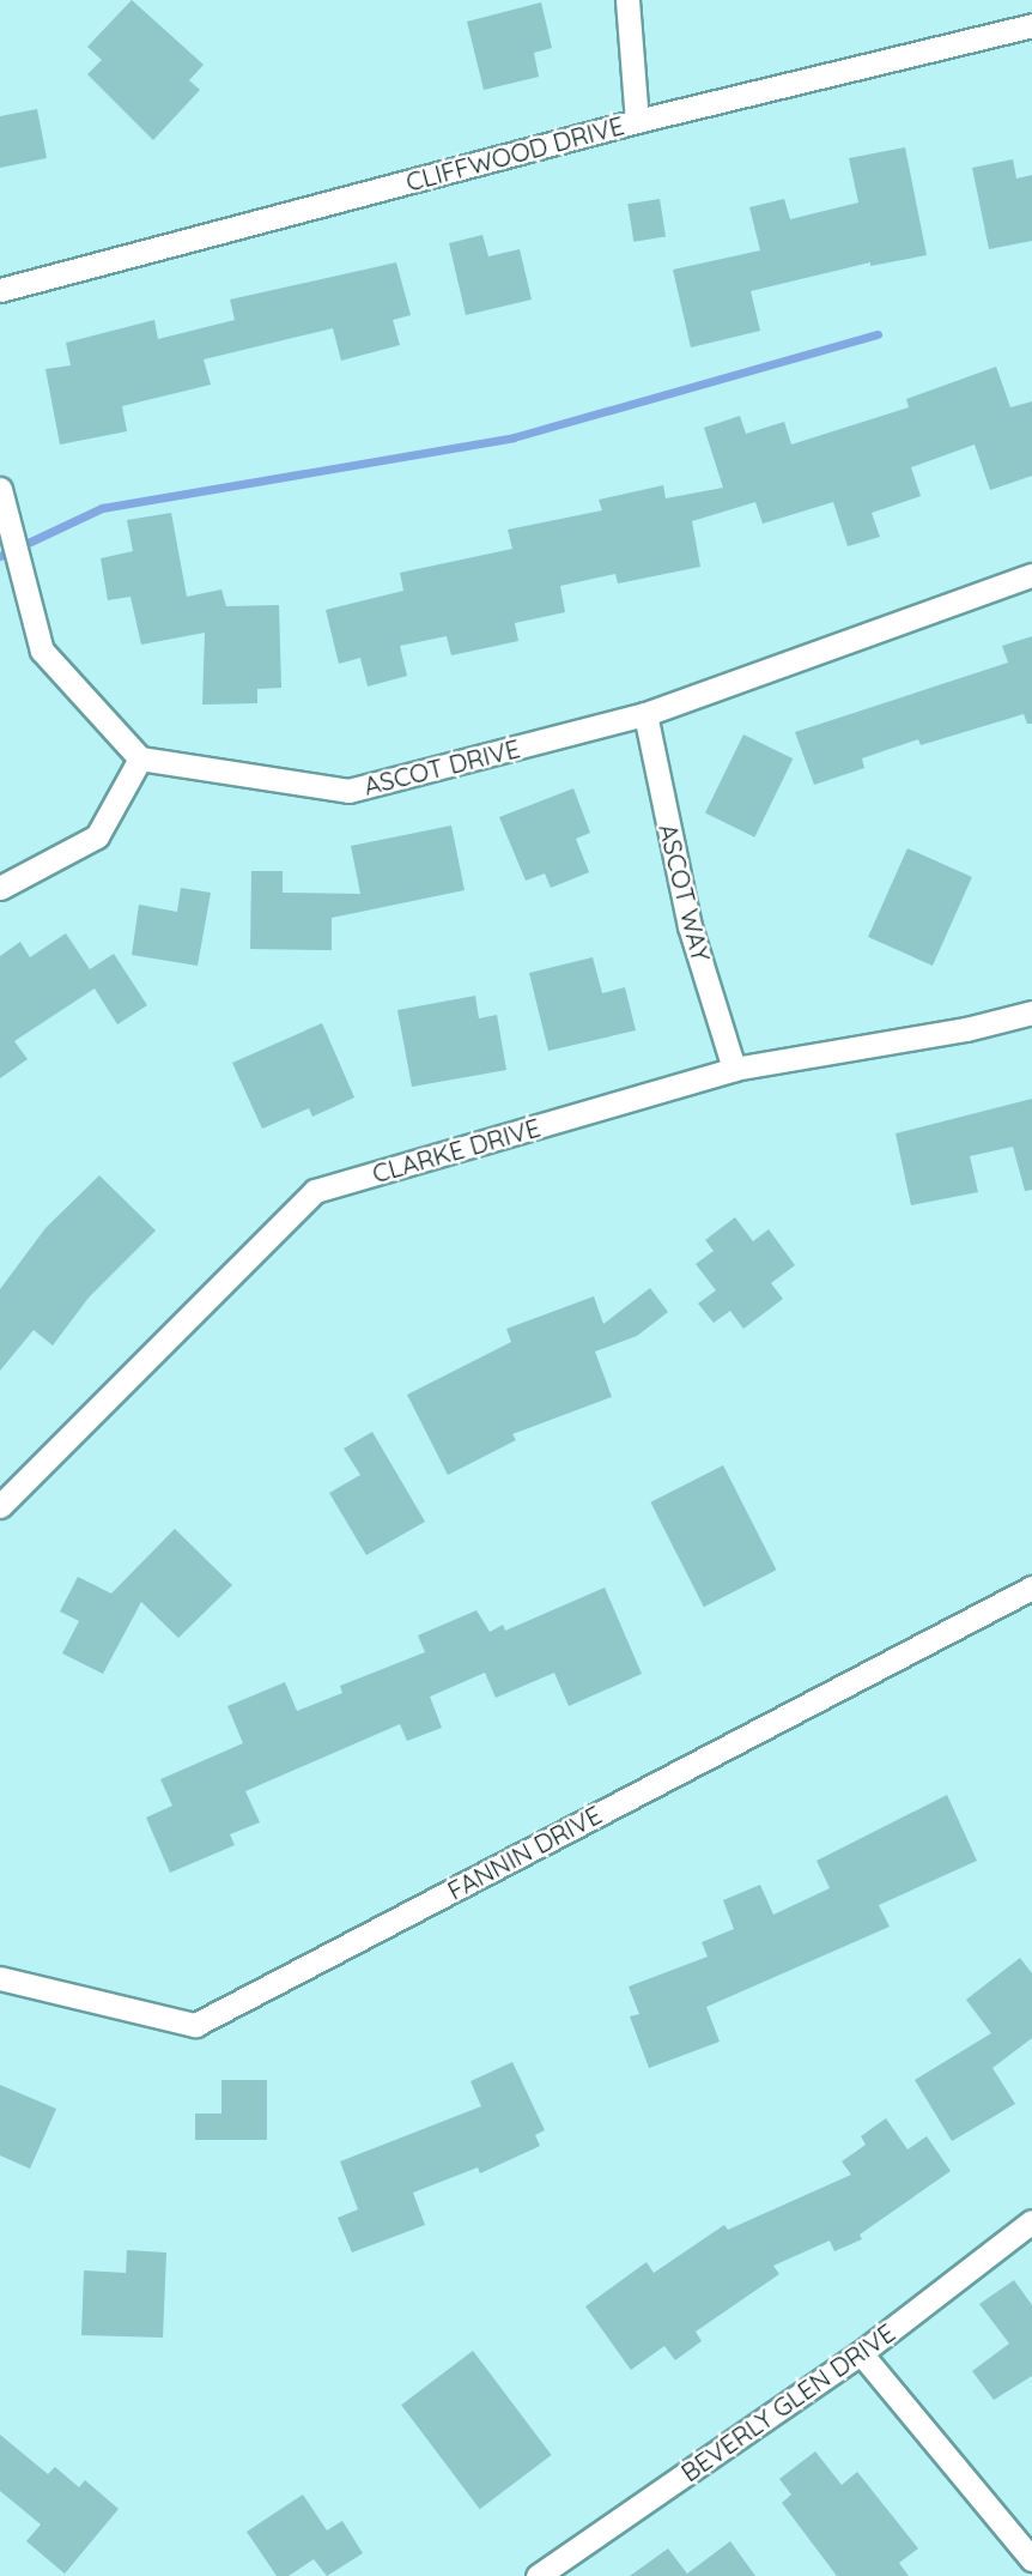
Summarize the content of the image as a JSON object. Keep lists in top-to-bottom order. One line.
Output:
{"streets":{"street":["CLIFFWOOD DRIVE","ASCOT DRIVE","ASCOT WAY","CLARKE DRIVE","FANNIN DRIVE","BEVERLY GLEN DRIVE"]},"crossings":[["ASCOT DRIVE","ASCOT WAY"],["ASCOT WAY","CLARKE DRIVE"]]}
